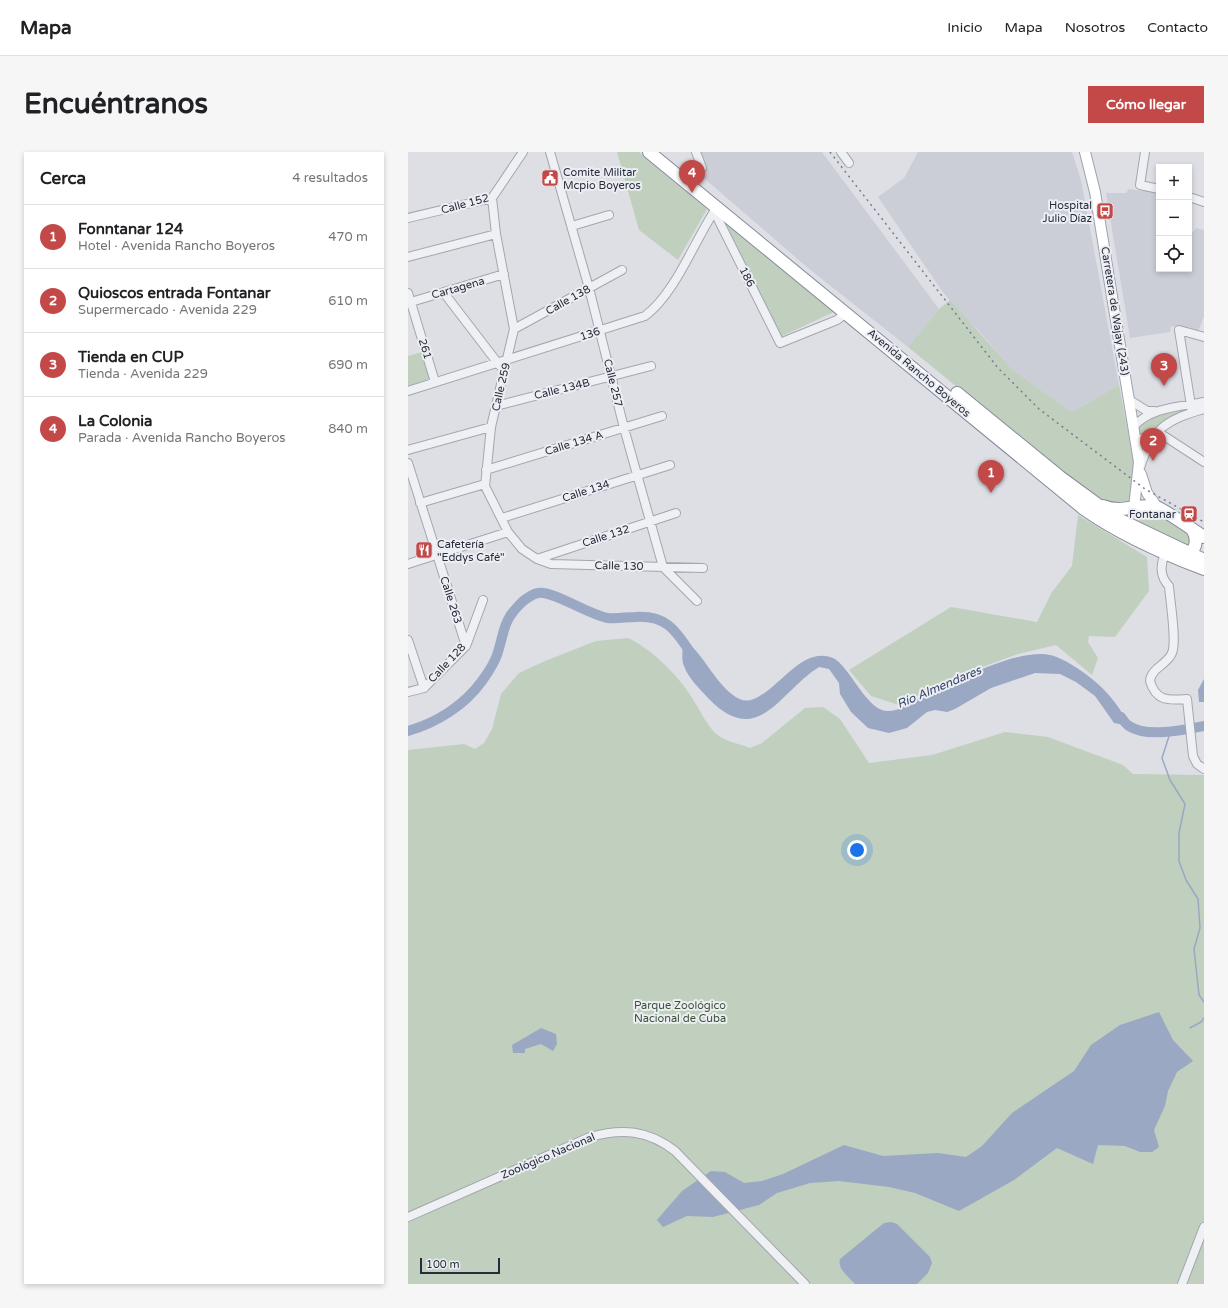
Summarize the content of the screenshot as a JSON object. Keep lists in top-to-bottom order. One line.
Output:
{"streets":{"highway":["Avenida Rancho Boyeros"],"main road":["Carretera de Wajay (243)"],"street":["Calle 152","186","Cartagena","Calle 138","136","261","Calle 257","Calle 259","Calle 134B","Calle 134 A","Calle 134","Calle 132","Calle 130","Calle 263","Calle 128","Zoológico Nacional"]},"crossings":[["Calle 152","Calle 259"],["186","136"],["186","Avenida Rancho Boyeros"],["Cartagena","261"],["Cartagena","Calle 259"],["Calle 138","Calle 257"],["Calle 138","Calle 259"],["136","261"],["136","Avenida Rancho Boyeros"],["136","Calle 257"],["136","Calle 259"],["Calle 257","Calle 134B"],["Calle 257","Calle 134 A"],["Calle 257","Calle 134"],["Calle 257","Calle 132"],["Calle 257","Calle 130"],["Calle 259","Calle 134B"],["Calle 259","Calle 134 A"],["Calle 132","Calle 130"],["Calle 263","Calle 128"]],"water":["Río Almendares"],"parks":["Parque Zoológico Nacional de Cuba"],"places":{"public building":["Comite Militar Mcpio Boyeros"],"bus stop":["Hospital Julio Díaz"],"station":["Fontanar"],"restaurant":["Cafetería \"Eddys Café\""]},"scale_bar":"100 m","page":{"header":"Mapa","nav":["Inicio","Mapa","Nosotros","Contacto"],"buttons":"Cómo llegar","title":"Encuéntranos","heading":["Cerca","4 resultados"],"pins":["4","3","2","1"],"map_buttons":["+","−"],"list":[{"mark":"1","name":"Fonntanar 124","note":"Hotel · Avenida Rancho Boyeros","value":"470 m"},{"mark":"2","name":"Quioscos entrada Fontanar","note":"Supermercado · Avenida 229","value":"610 m"},{"mark":"3","name":"Tienda en CUP","note":"Tienda · Avenida 229","value":"690 m"},{"mark":"4","name":"La Colonia","note":"Parada · Avenida Rancho Boyeros","value":"840 m"}],"scale":"100 m"}}
